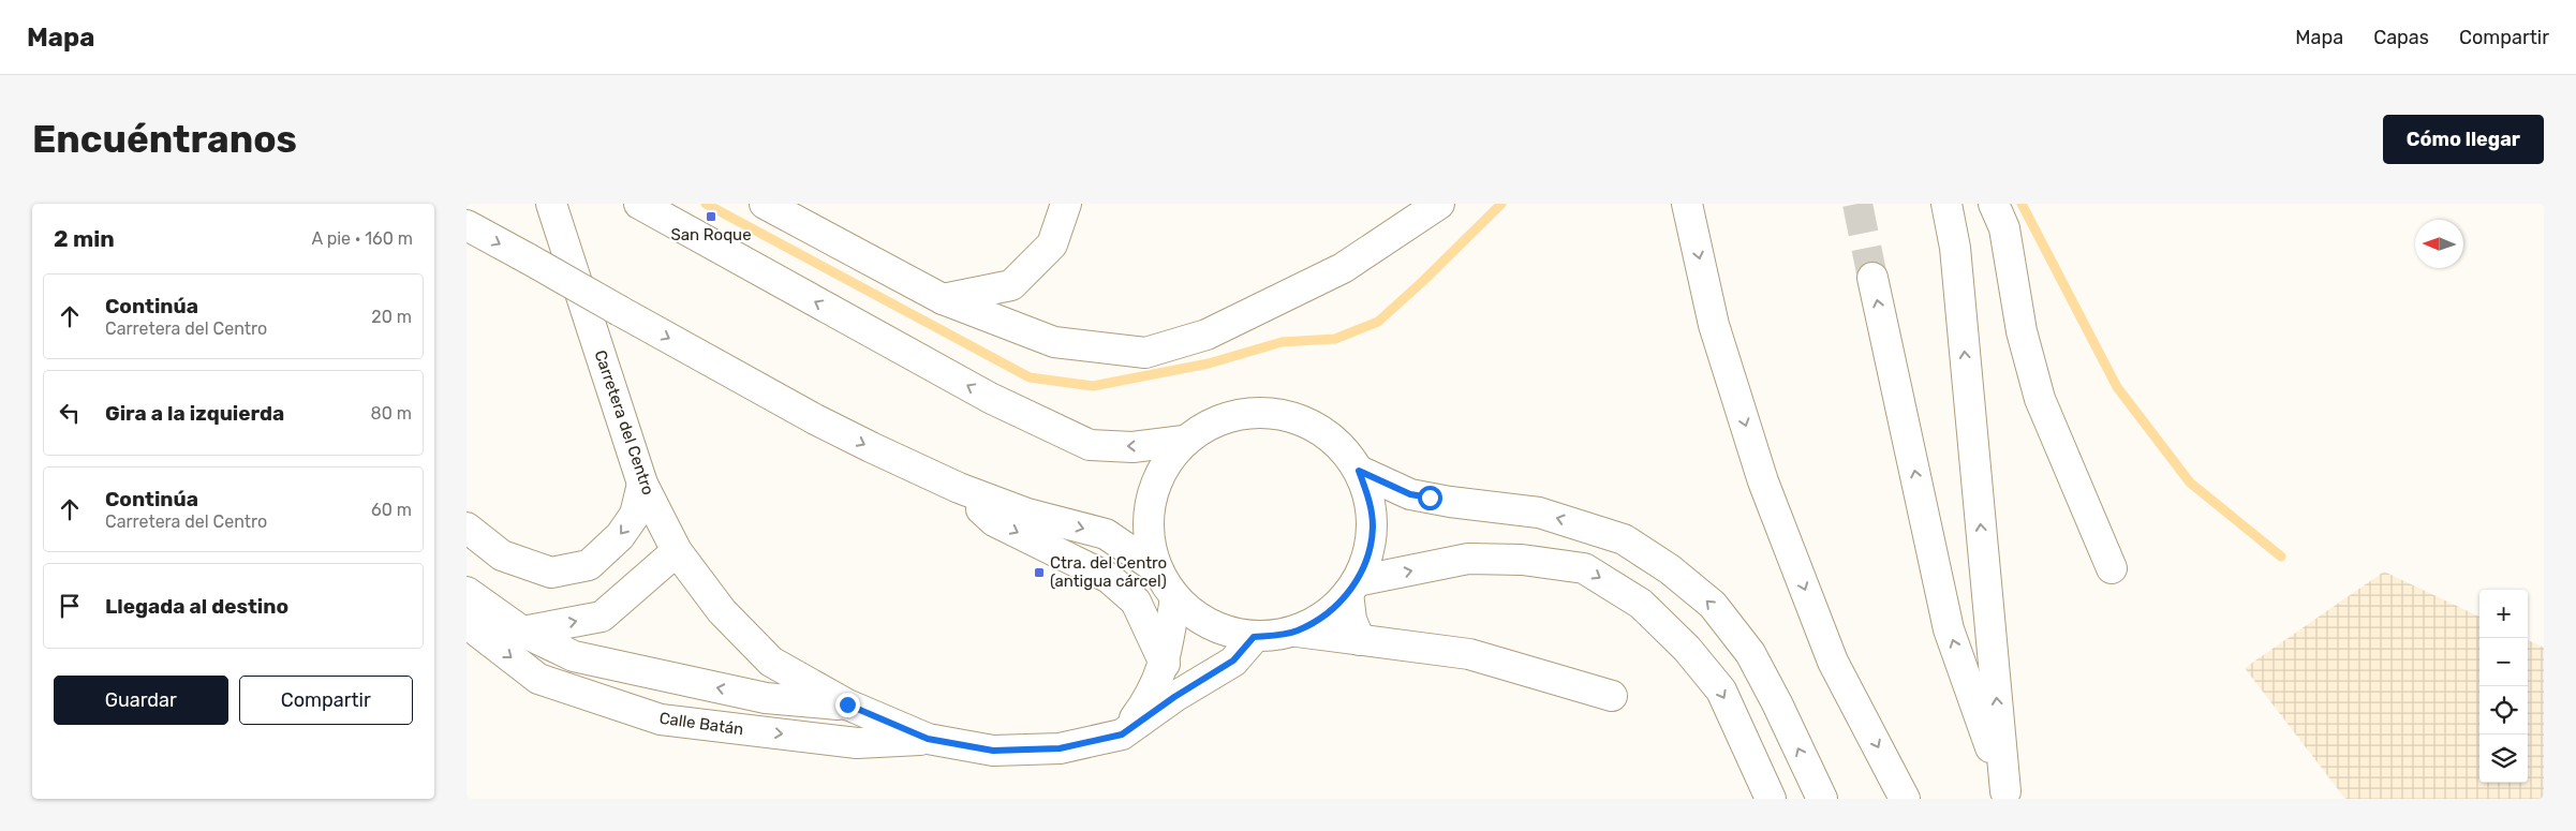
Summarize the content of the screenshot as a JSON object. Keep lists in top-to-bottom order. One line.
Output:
{"streets":{"main road":["Carretera del Centro","Calle Batán"]},"crossings":[["Carretera del Centro","Calle Batán"]],"places":{"transit":["San Roque","Ctra. del Centro (antigua cárcel)"]},"north":"left","page":{"header":"Mapa","nav":["Mapa","Capas","Compartir"],"buttons":["Cómo llegar",["Guardar","Compartir"]],"title":"Encuéntranos","heading":["2 min","A pie · 160 m"],"list":[["Continúa","Carretera del Centro","20 m"],["Gira a la izquierda","80 m"],["Continúa","Carretera del Centro","60 m"],"Llegada al destino"],"map_buttons":["+","−"]}}
